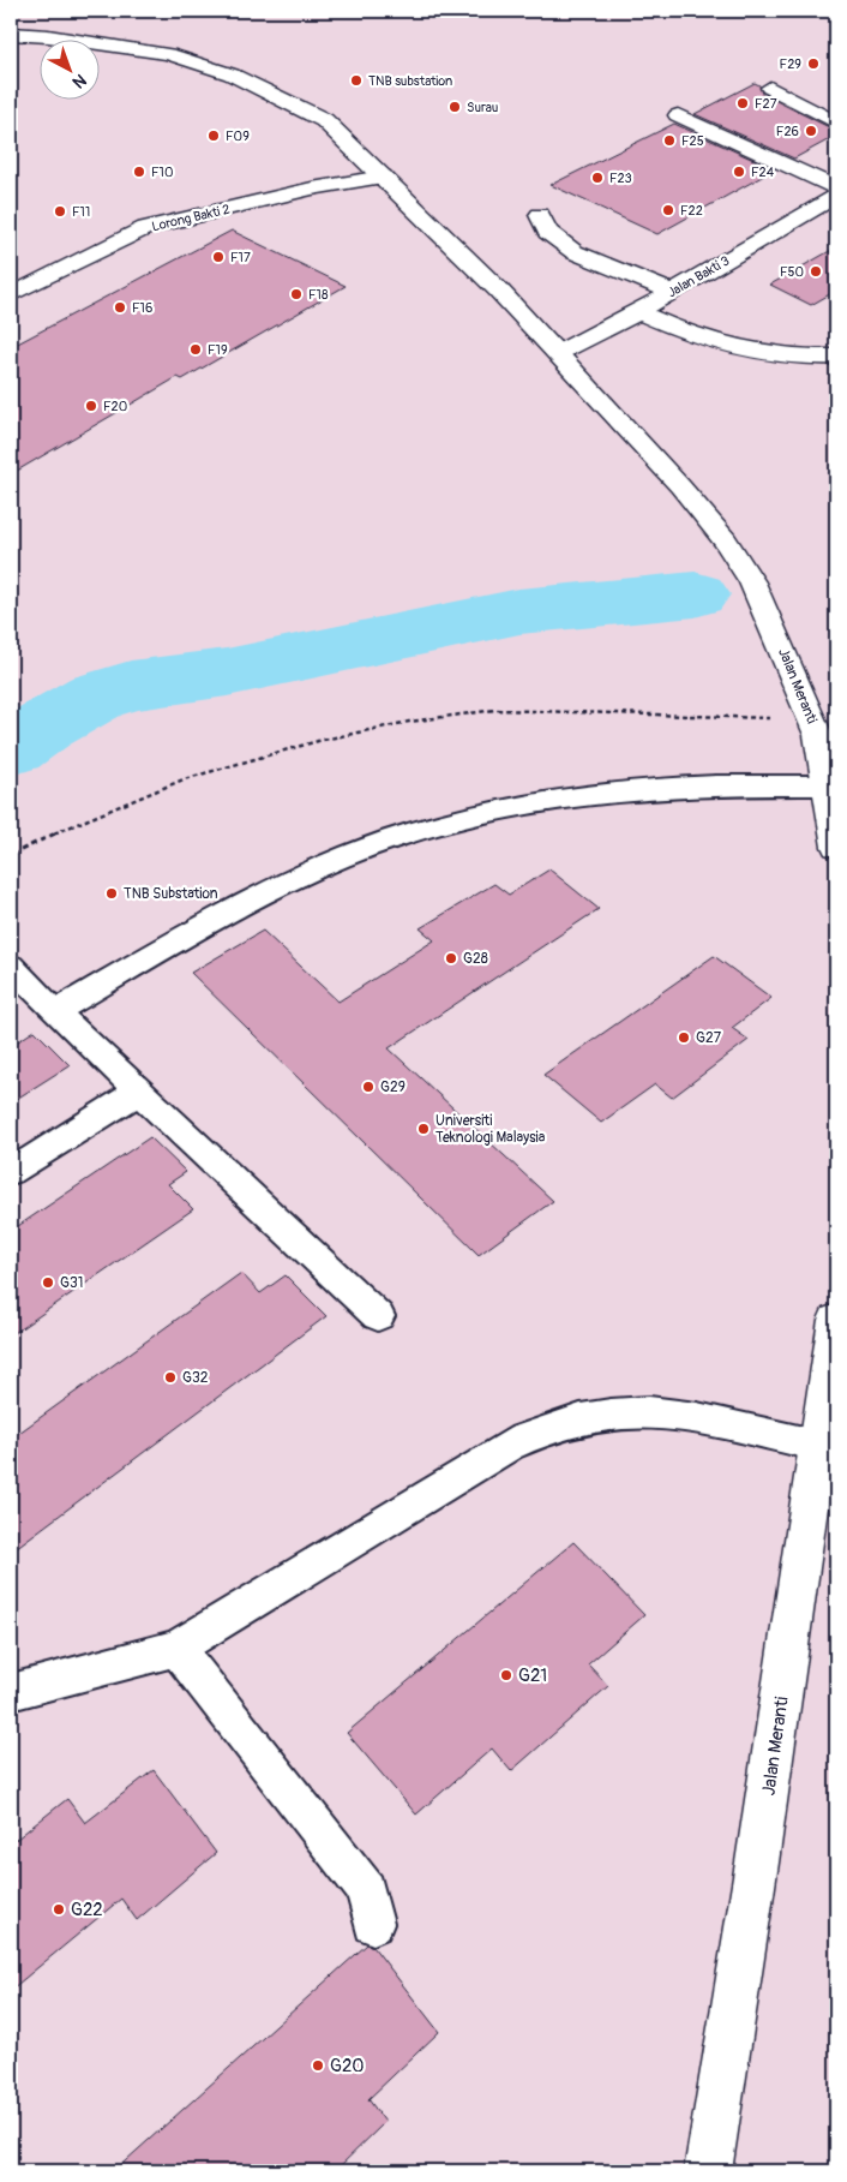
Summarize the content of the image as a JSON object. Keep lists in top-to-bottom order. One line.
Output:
{"streets":{"street":["Lorong Bakti 2","Jalan Bakti 3","Jalan Meranti"]},"crossings":[["Lorong Bakti 2","Jalan Meranti"],["Jalan Bakti 3","Jalan Meranti"]],"places":["F29","TNB substation","F27","Surau","F26","F09","F25","F10","F24","F23","F22","F11","F17","F50","F18","F16","F19","F20","TNB Substation","G28","G27","G29","Universiti Teknologi Malaysia","G31","G32","G21","G22","G20"],"north":"bottom right"}
